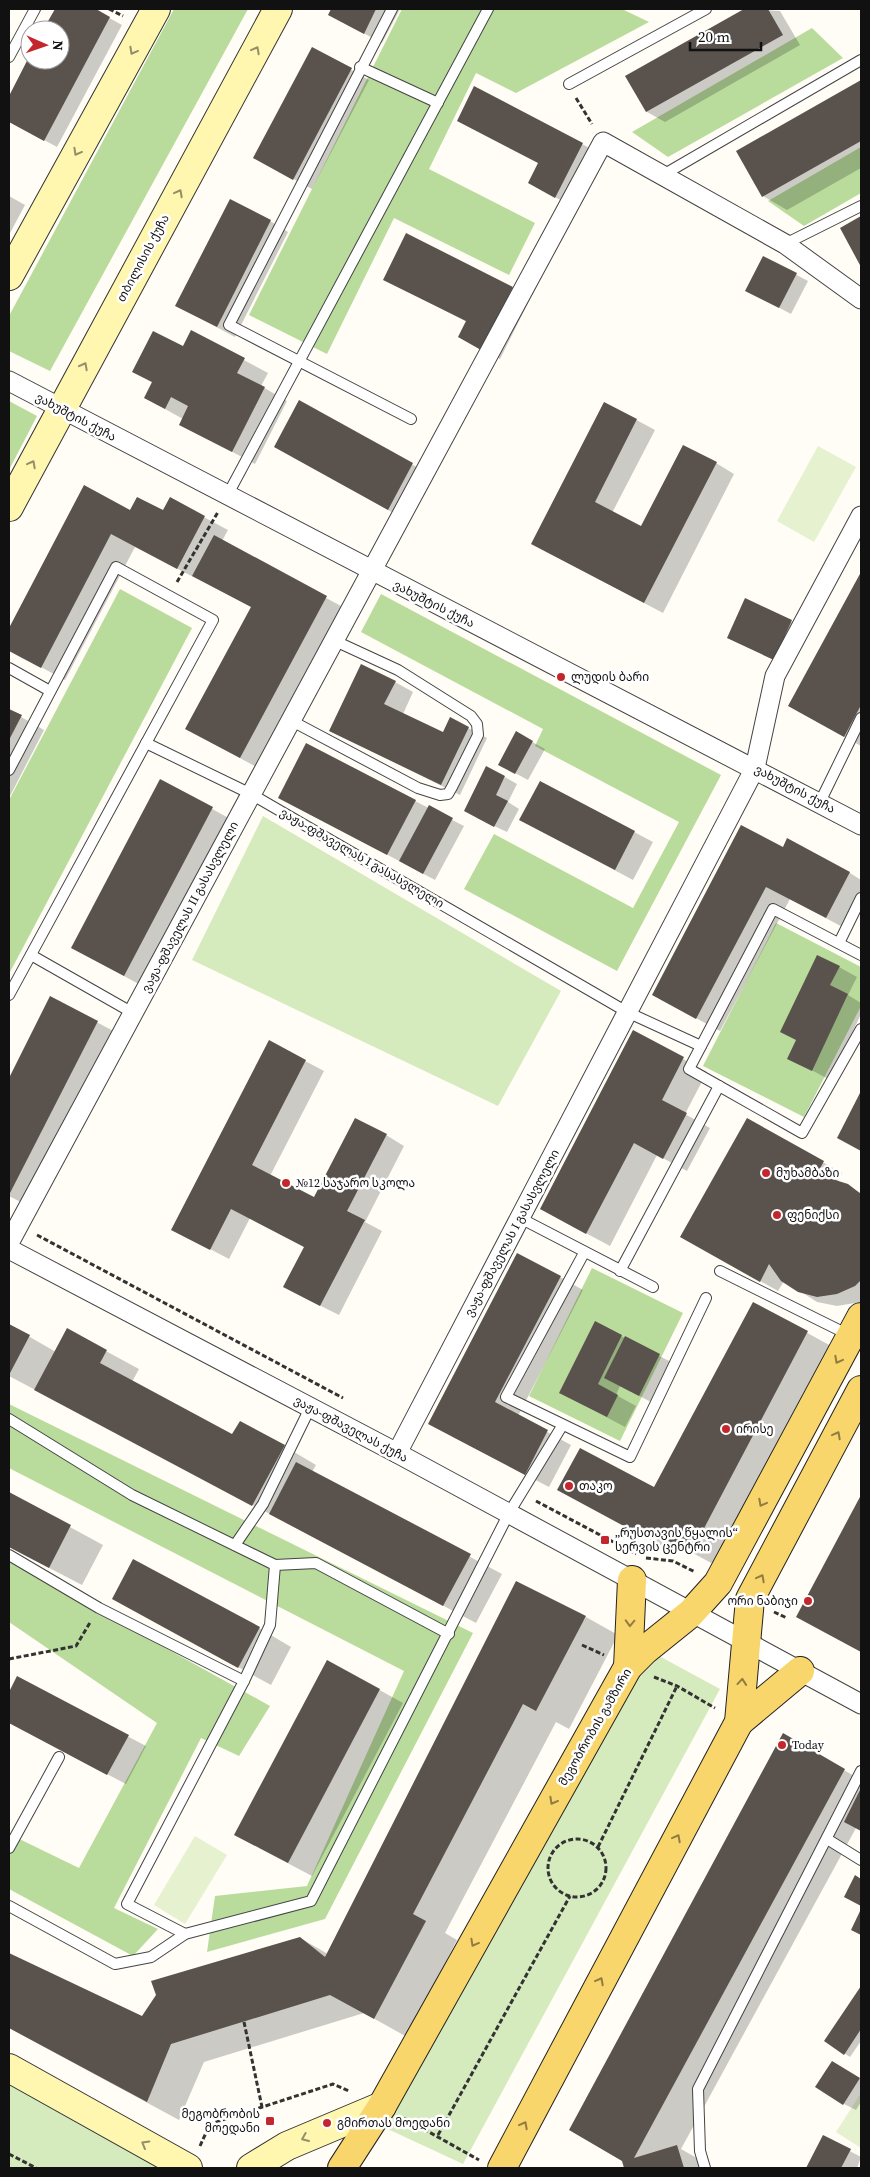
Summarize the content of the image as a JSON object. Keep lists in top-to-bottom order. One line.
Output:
{"streets":{"main road":["თბილისის ქუჩა","მეგობრობის გამზირი"],"street":["ვახუშტის ქუჩა","ვაჟა-ფშაველას I გასასვლელი","ვაჟა-ფშაველას II გასასვლელი","ვაჟა-ფშაველას ქუჩა"]},"crossings":[["თბილისის ქუჩა","ვახუშტის ქუჩა"],["ვახუშტის ქუჩა","ვაჟა-ფშაველას I გასასვლელი"],["ვახუშტის ქუჩა","ვაჟა-ფშაველას II გასასვლელი"],["ვაჟა-ფშაველას I გასასვლელი","ვაჟა-ფშაველას II გასასვლელი"],["ვაჟა-ფშაველას I გასასვლელი","ვაჟა-ფშაველას ქუჩა"],["ვაჟა-ფშაველას ქუჩა","მეგობრობის გამზირი"]],"places":{"other":["ლუდის ბარი","მუხამბაზი","№12 საჯარო სკოლა","ფენიქსი","ირისე","თაკო","ორი ნაბიჯი","Today","გმირთას მოედანი"],"transit":["„რუსთავის წყალის“ სერვის ცენტრი","მეგობრობის მოედანი"]},"scale_bar":"20 m","north":"right"}
